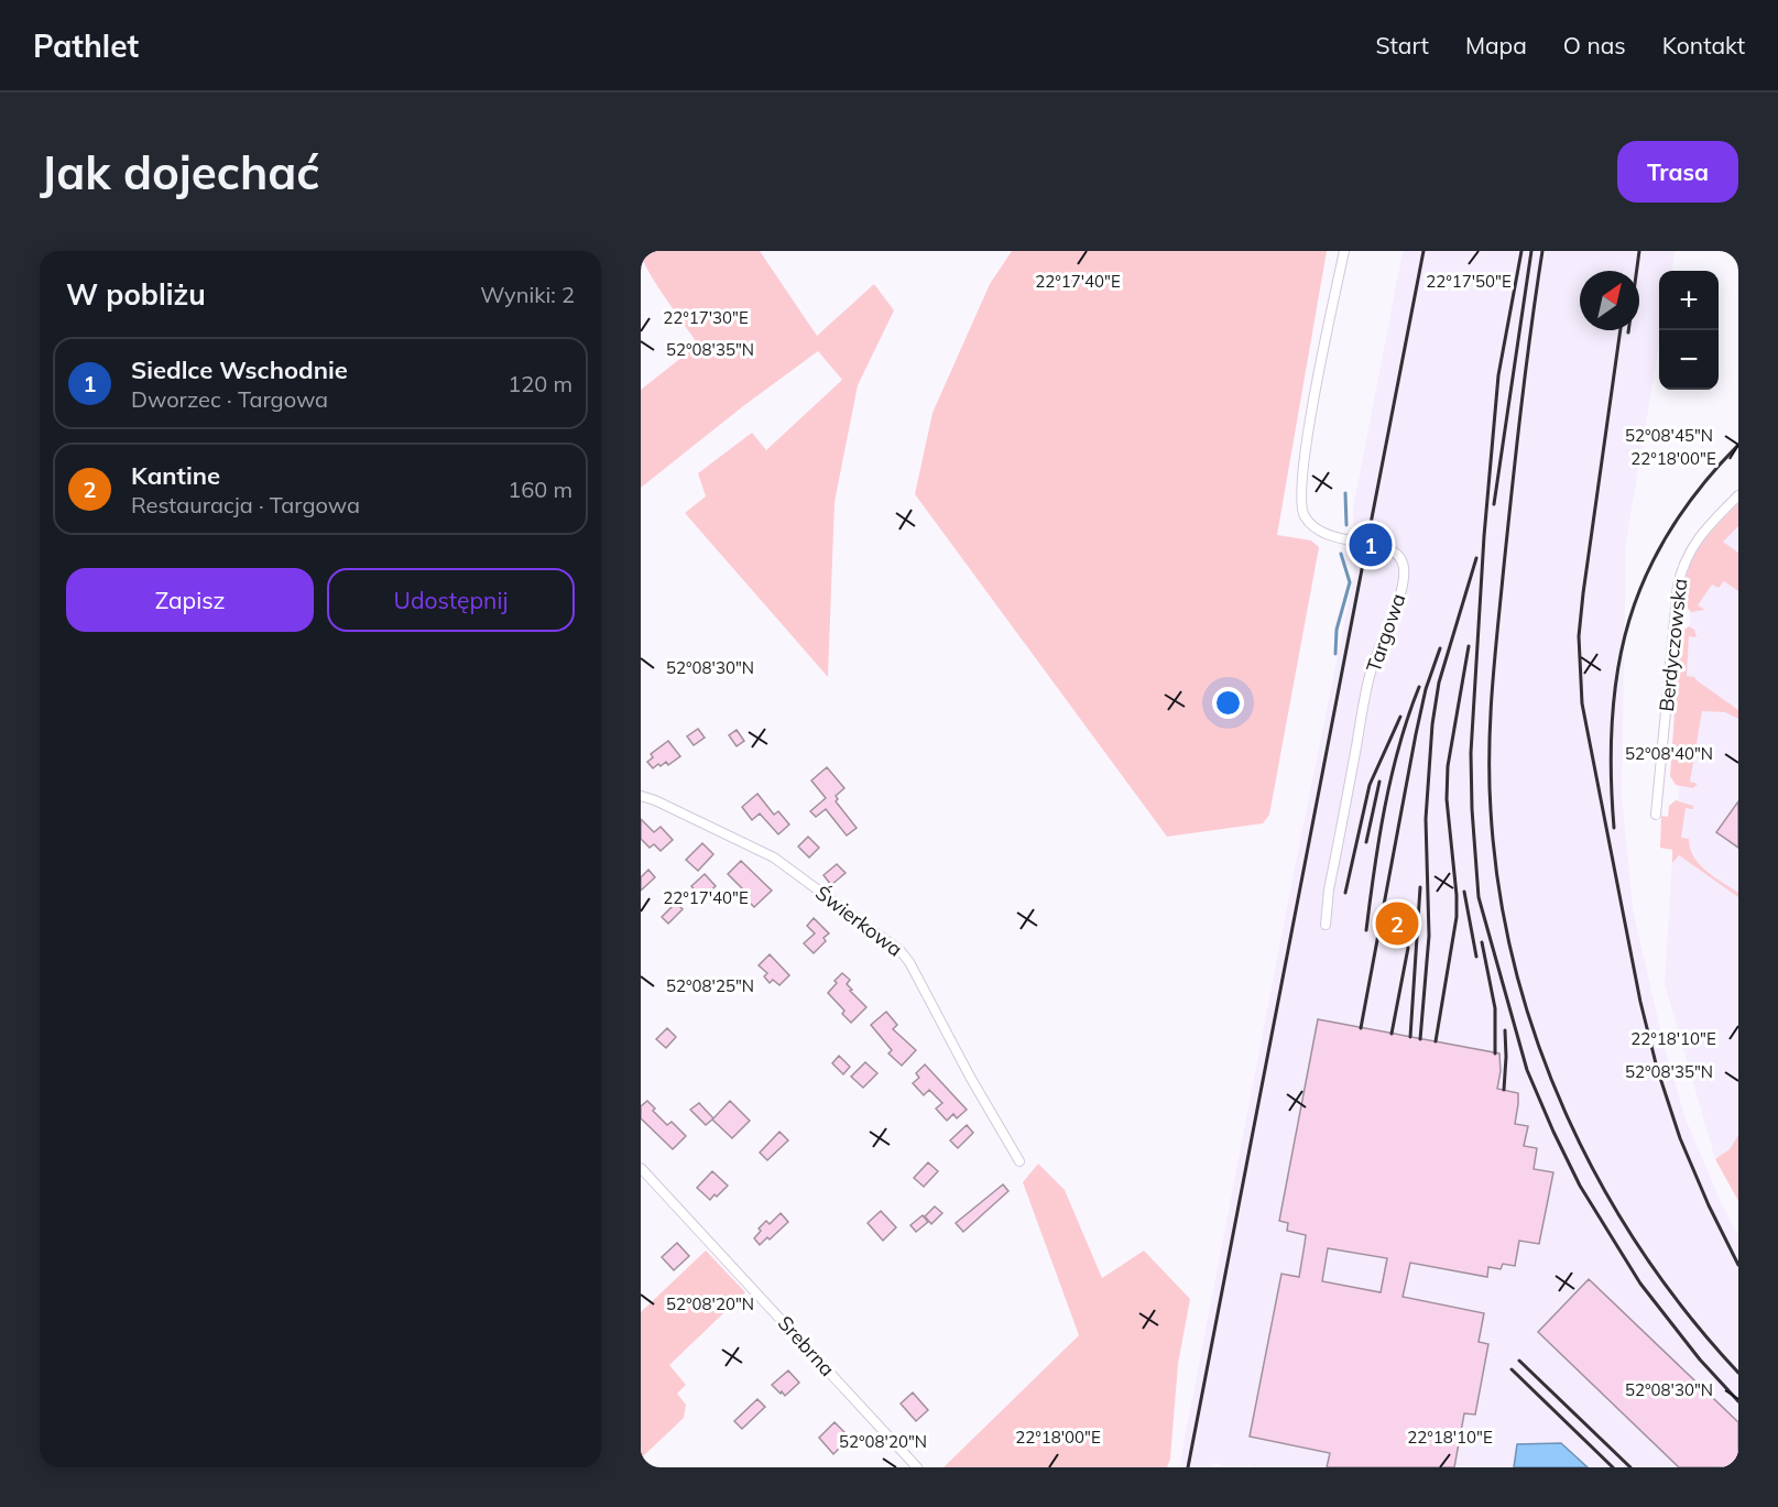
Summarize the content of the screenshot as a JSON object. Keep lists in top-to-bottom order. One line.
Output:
{"streets":{"street":["Targowa","Berdyczowska","Świerkowa","Srebrna"]},"north":"top right","page":{"header":"Pathlet","nav":["Start","Mapa","O nas","Kontakt"],"buttons":["Trasa",["Zapisz","Udostępnij"]],"title":"Jak dojechać","heading":["W pobliżu","Wyniki: 2"],"map_buttons":["+","−"],"list":[{"mark":"1","name":"Siedlce Wschodnie","note":"Dworzec · Targowa","value":"120 m"},{"mark":"2","name":"Kantine","note":"Restauracja · Targowa","value":"160 m"}],"pins":["1","2"]},"coordinates":["22°17'40\"E","22°17'50\"E","22°17'30\"E","52°08'35\"N","52°08'45\"N","22°18'00\"E","52°08'30\"N","52°08'40\"N","52°08'25\"N","22°18'10\"E","52°08'20\"N"]}
